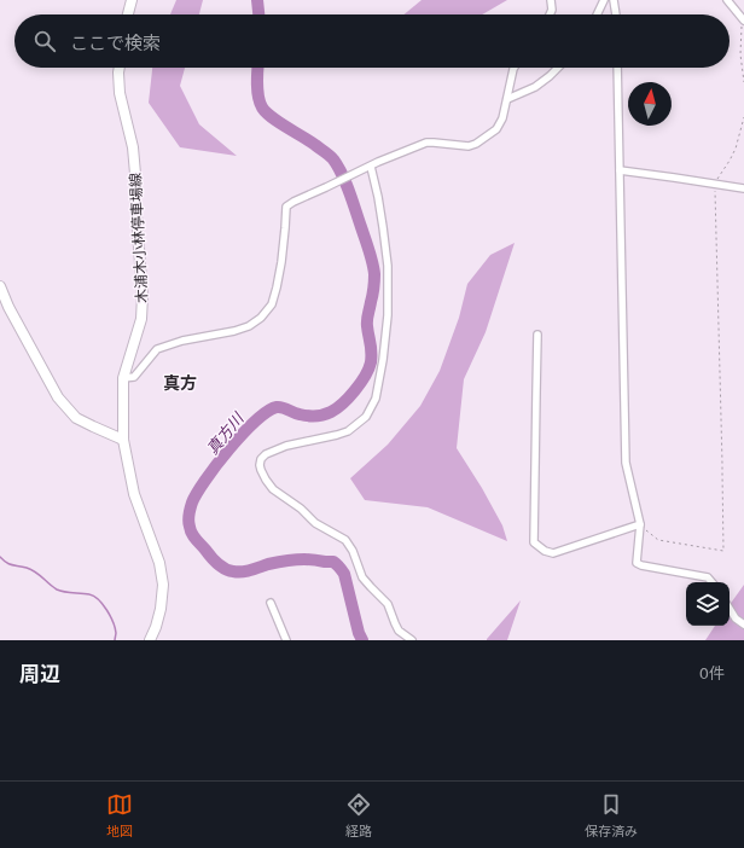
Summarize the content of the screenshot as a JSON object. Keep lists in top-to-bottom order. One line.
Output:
{"streets":{"main road":["木浦木小林停車場線"]},"districts":["真方"],"water":["真方川"],"north":"top","page":{"search":"ここで検索","heading":["周辺","0件"],"nav":["地図","経路","保存済み"]}}
